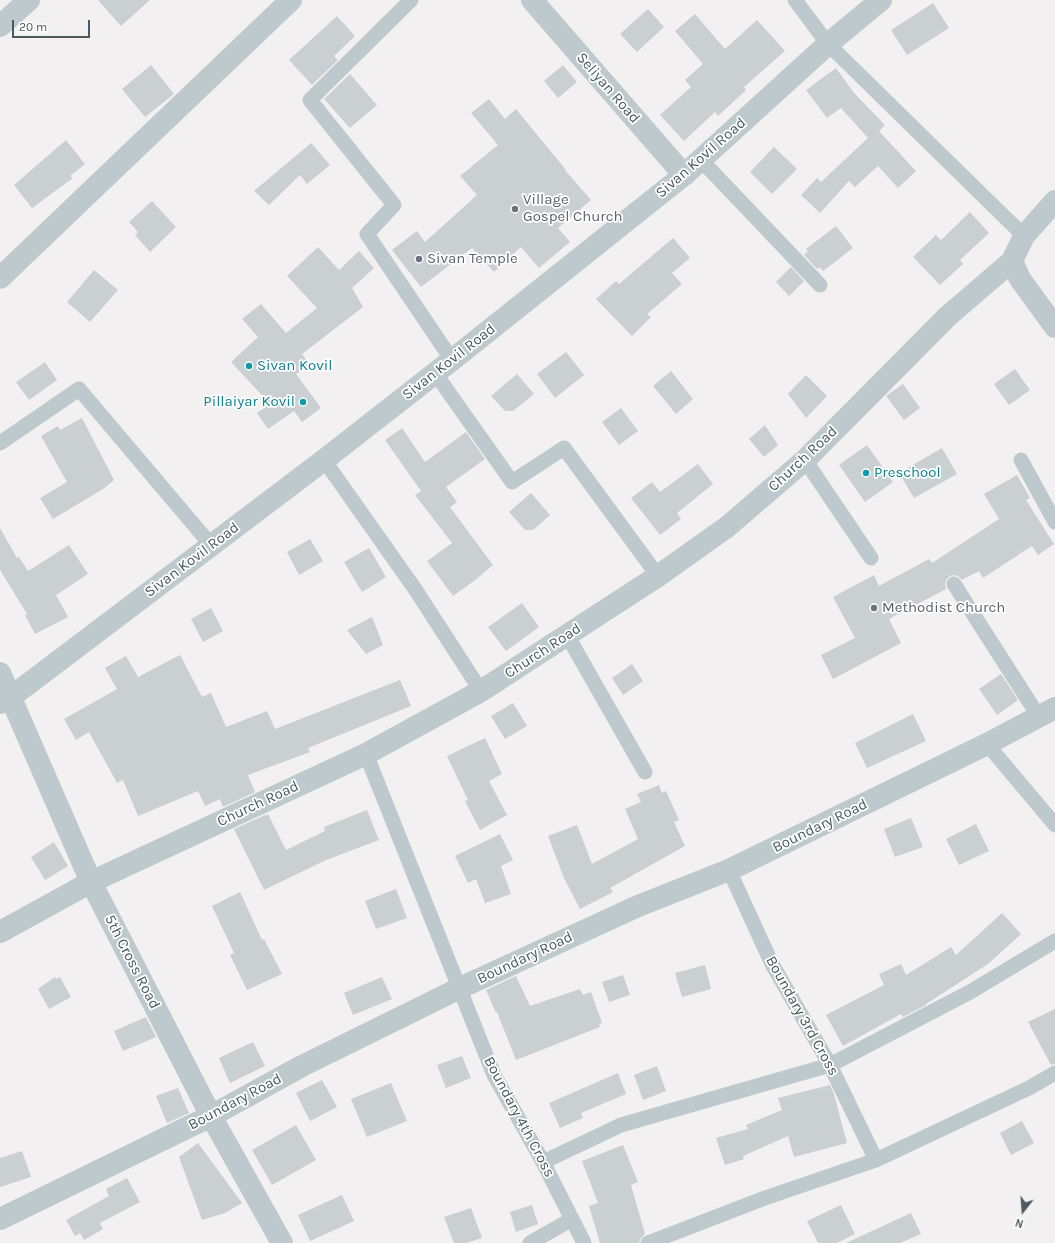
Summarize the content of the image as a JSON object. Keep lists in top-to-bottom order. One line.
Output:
{"streets":{"street":["Seliyan Road","Sivan Kovil Road","Church Road","Boundary Road","5th Cross Road"],"lane":["Boundary 3rd Cross","Boundary 4th Cross"]},"crossings":[["Seliyan Road","Sivan Kovil Road"],["Sivan Kovil Road","5th Cross Road"],["Church Road","5th Cross Road"],["Church Road","Boundary 4th Cross"],["Boundary Road","5th Cross Road"],["Boundary Road","Boundary 3rd Cross"],["Boundary Road","Boundary 4th Cross"]],"places":["Village Gospel Church","Sivan Temple","Sivan Kovil","Pillaiyar Kovil","Preschool","Methodist Church"],"scale_bar":"20 m","north":"bottom"}
